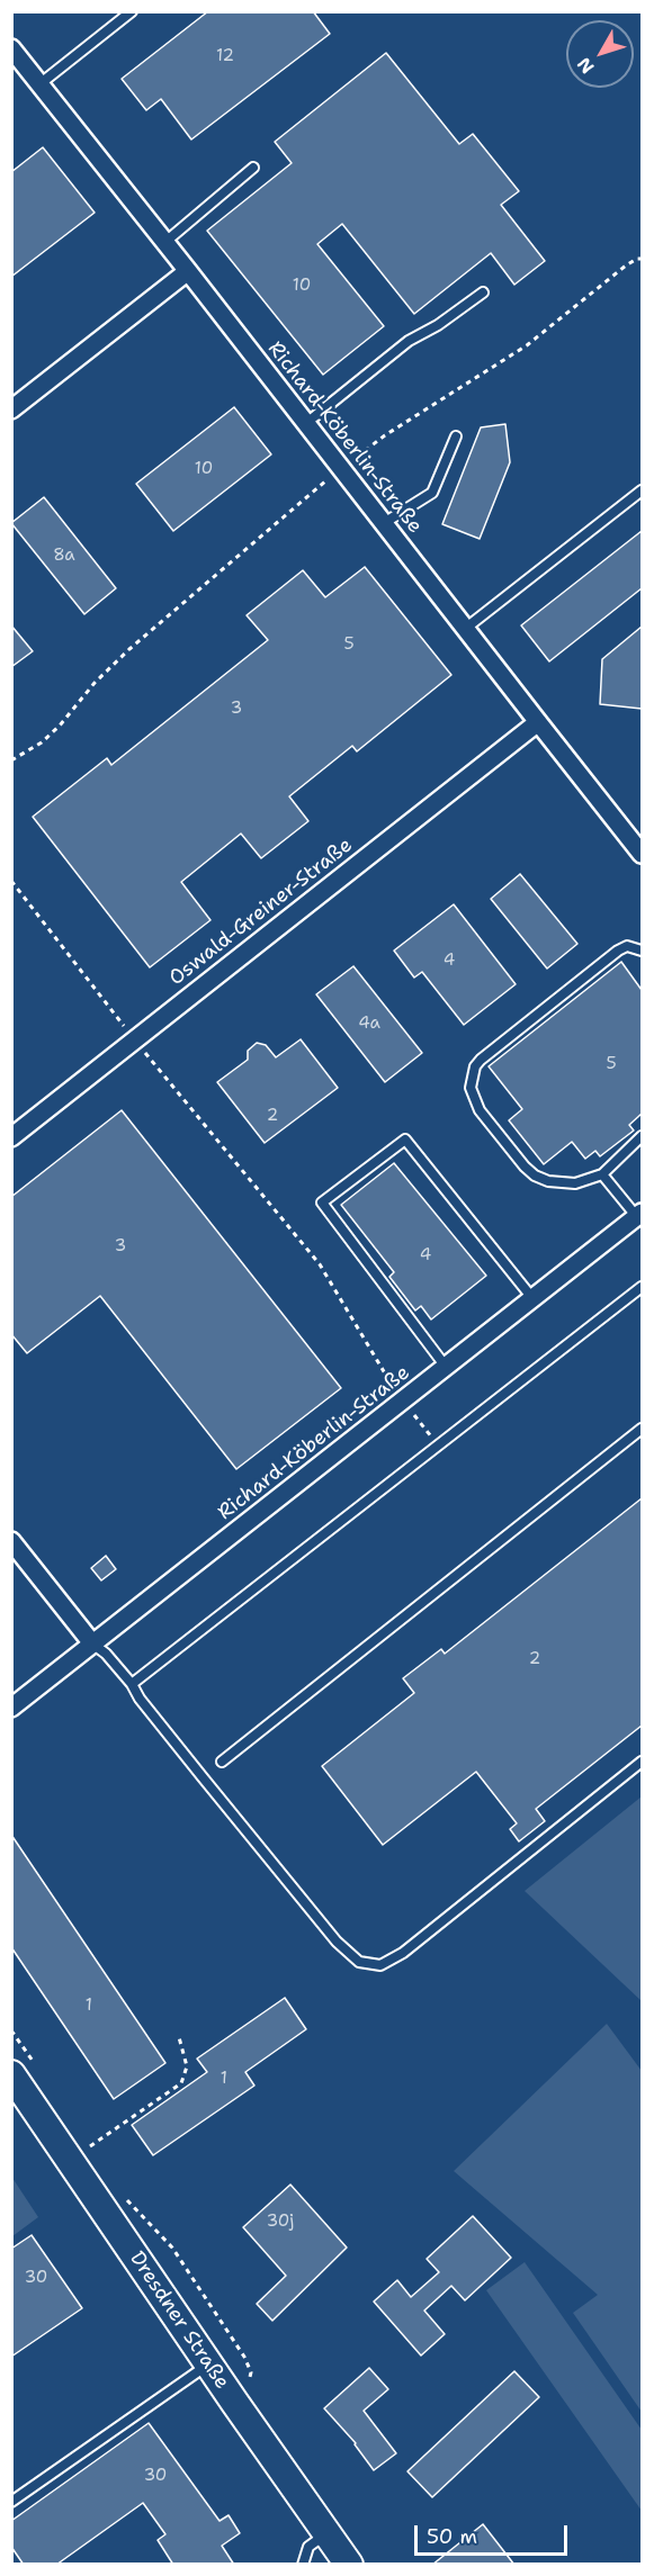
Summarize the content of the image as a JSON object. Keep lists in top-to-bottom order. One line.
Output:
{"streets":{"main road":["Dresdner Straße"],"street":["Richard-Köberlin-Straße","Oswald-Greiner-Straße"]},"crossings":[["Richard-Köberlin-Straße","Oswald-Greiner-Straße"]],"house_numbers":["12","10","10","8a","5","3","4","4a","5","2","3","4","2","1","1","30j","30","30"],"scale_bar":"50 m","north":"bottom left"}
